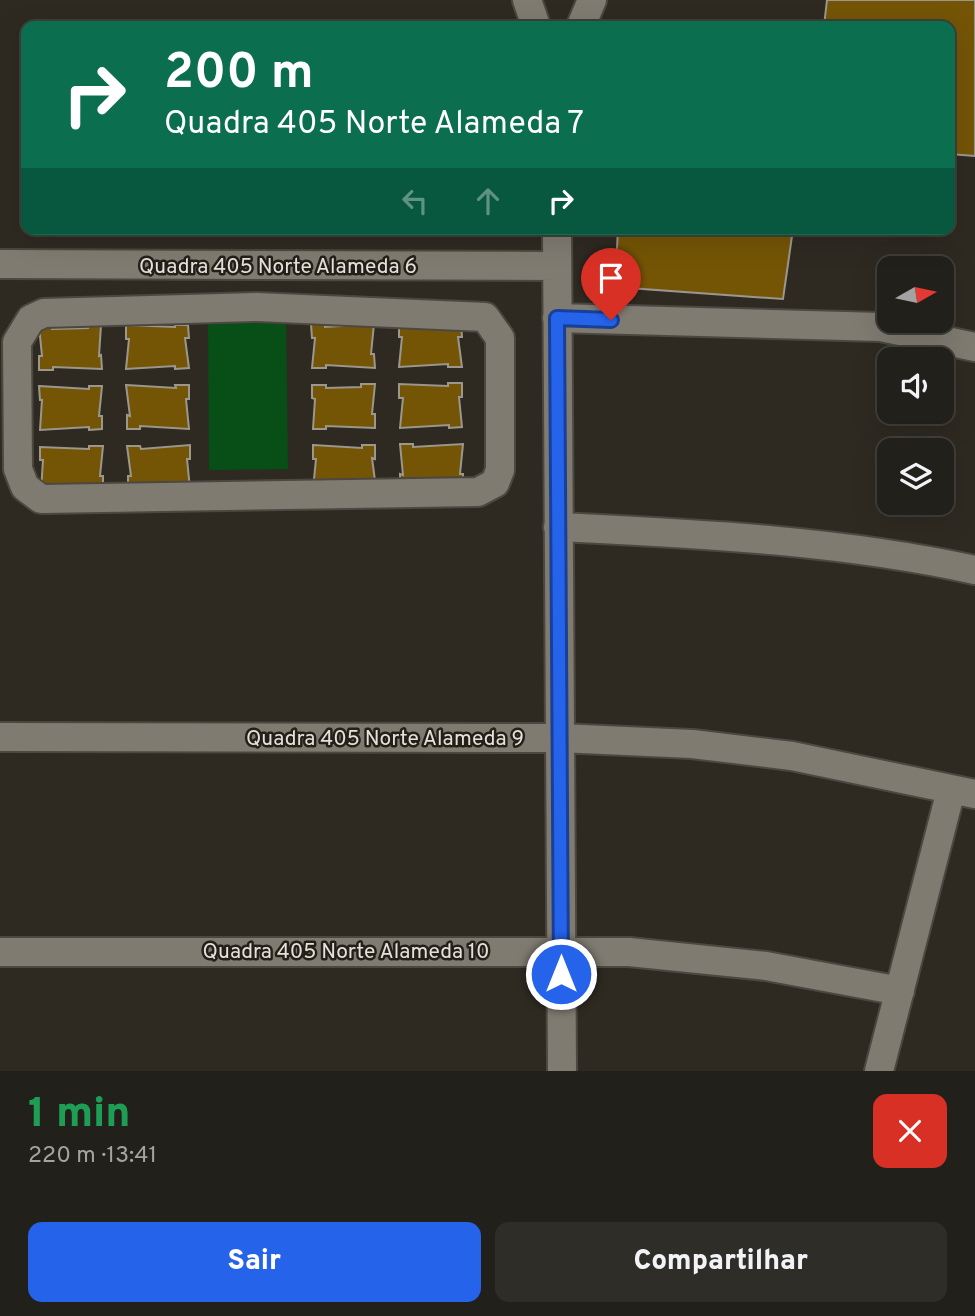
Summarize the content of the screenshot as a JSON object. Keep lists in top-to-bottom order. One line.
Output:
{"streets":{"street":["Quadra 405 Norte Alameda 6","Quadra 405 Norte Alameda 9","Quadra 405 Norte Alameda 10"]},"north":"right","page":{"turn":["200 m","Quadra 405 Norte Alameda 7"],"heading":["1 min","220 m · 13:41"],"buttons":["Sair","Compartilhar"]}}
